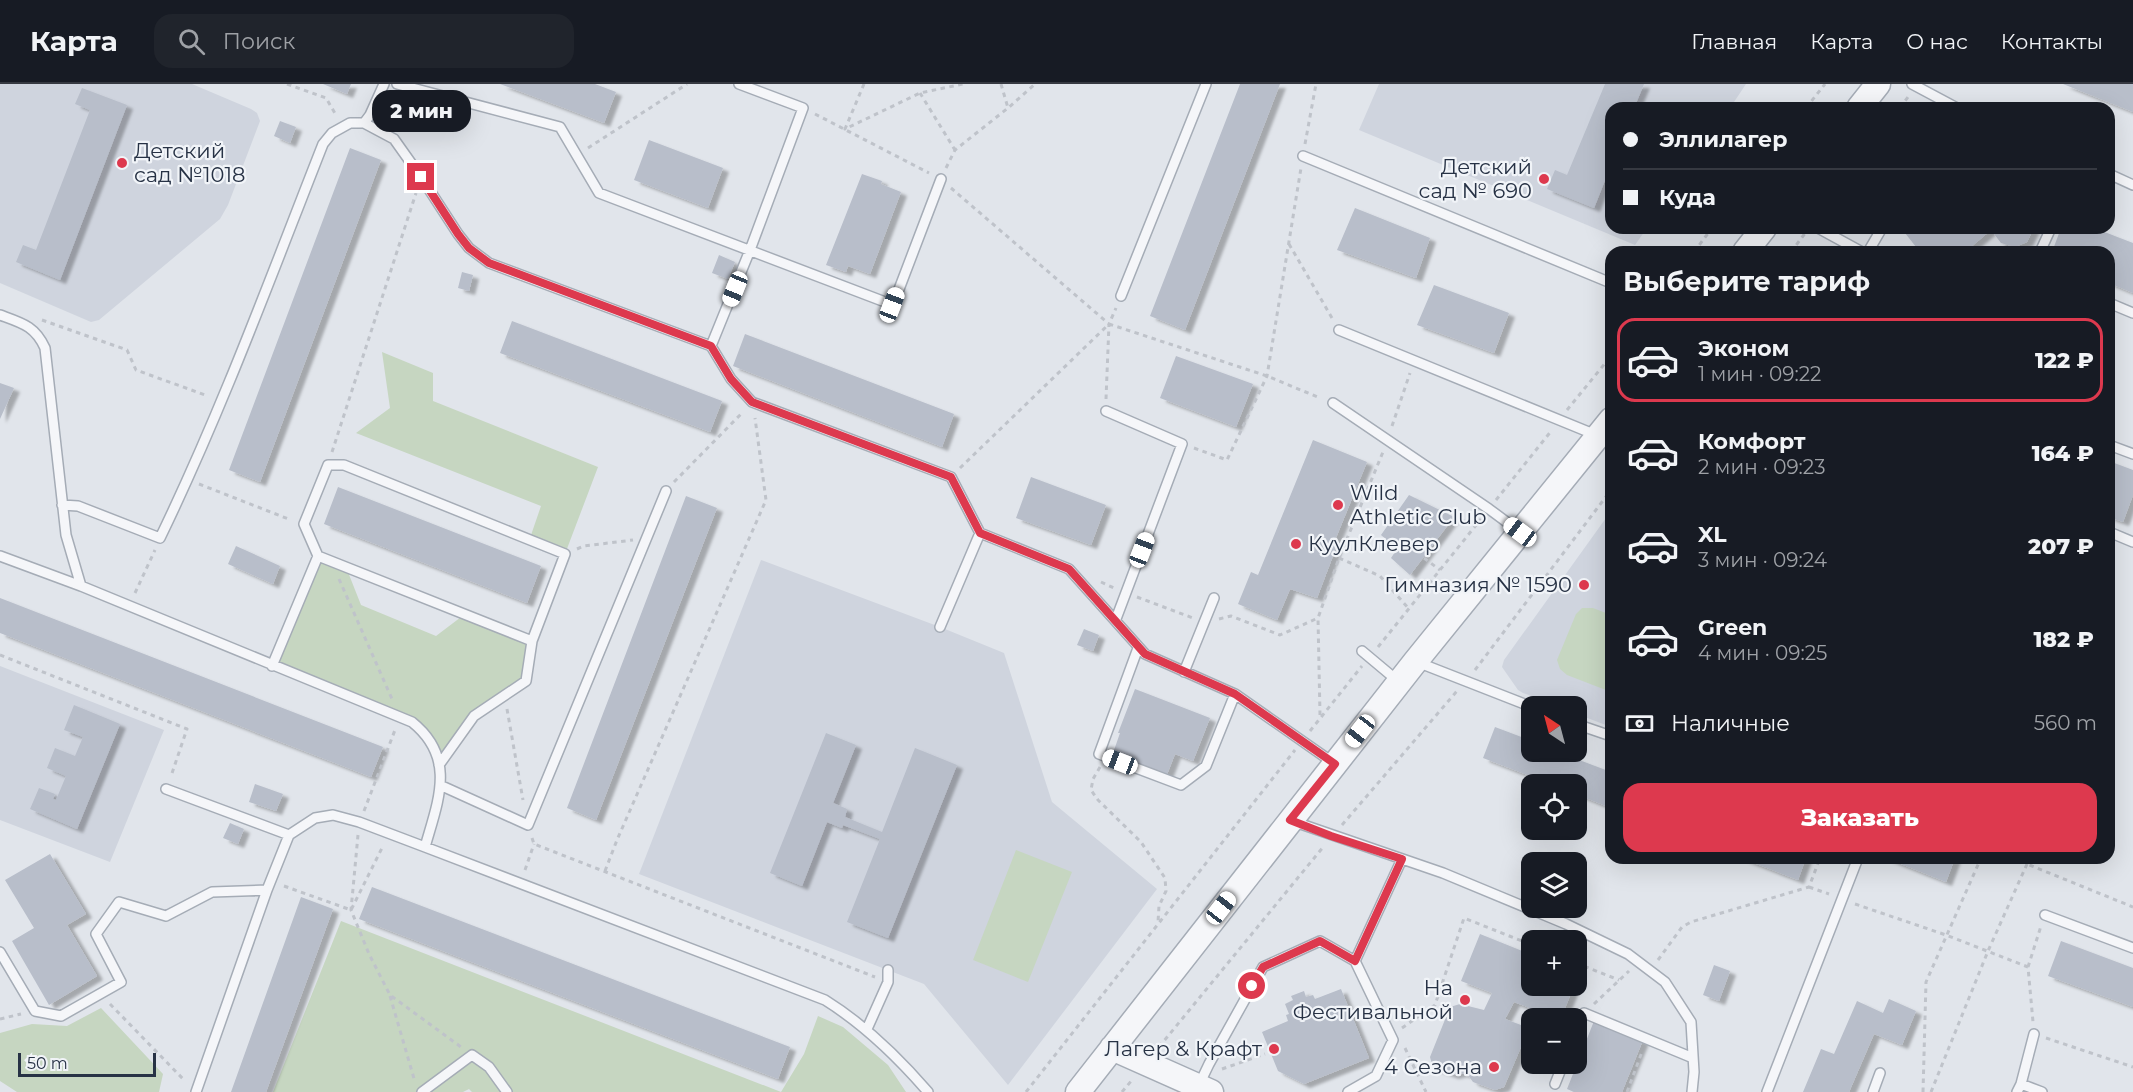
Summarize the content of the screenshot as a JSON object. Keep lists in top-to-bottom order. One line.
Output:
{"places":["Детский сад №1018","Детский сад № 690","Wild Athletic Club","КуулКлевер","Гимназия № 1590","На Фестивальной","Лагер & Крафт","4 Сезона"],"scale_bar":"50 m","north":"top left","page":{"header":"Карта","search":"Поиск","nav":["Главная","Карта","О нас","Контакты"],"bubble":"2 мин","banner":["Эллилагер","Куда"],"heading":"Выберите тариф","list":[{"name":"Эконом","note":"1 мин · 09:22","value":"122 ₽"},{"name":"Комфорт","note":"2 мин · 09:23","value":"164 ₽"},{"name":"XL","note":"3 мин · 09:24","value":"207 ₽"},{"name":"Green","note":"4 мин · 09:25","value":"182 ₽"}],"pay":["Наличные","560 m"],"map_buttons":["+","−"],"buttons":"Заказать","scale":"50 m"}}
